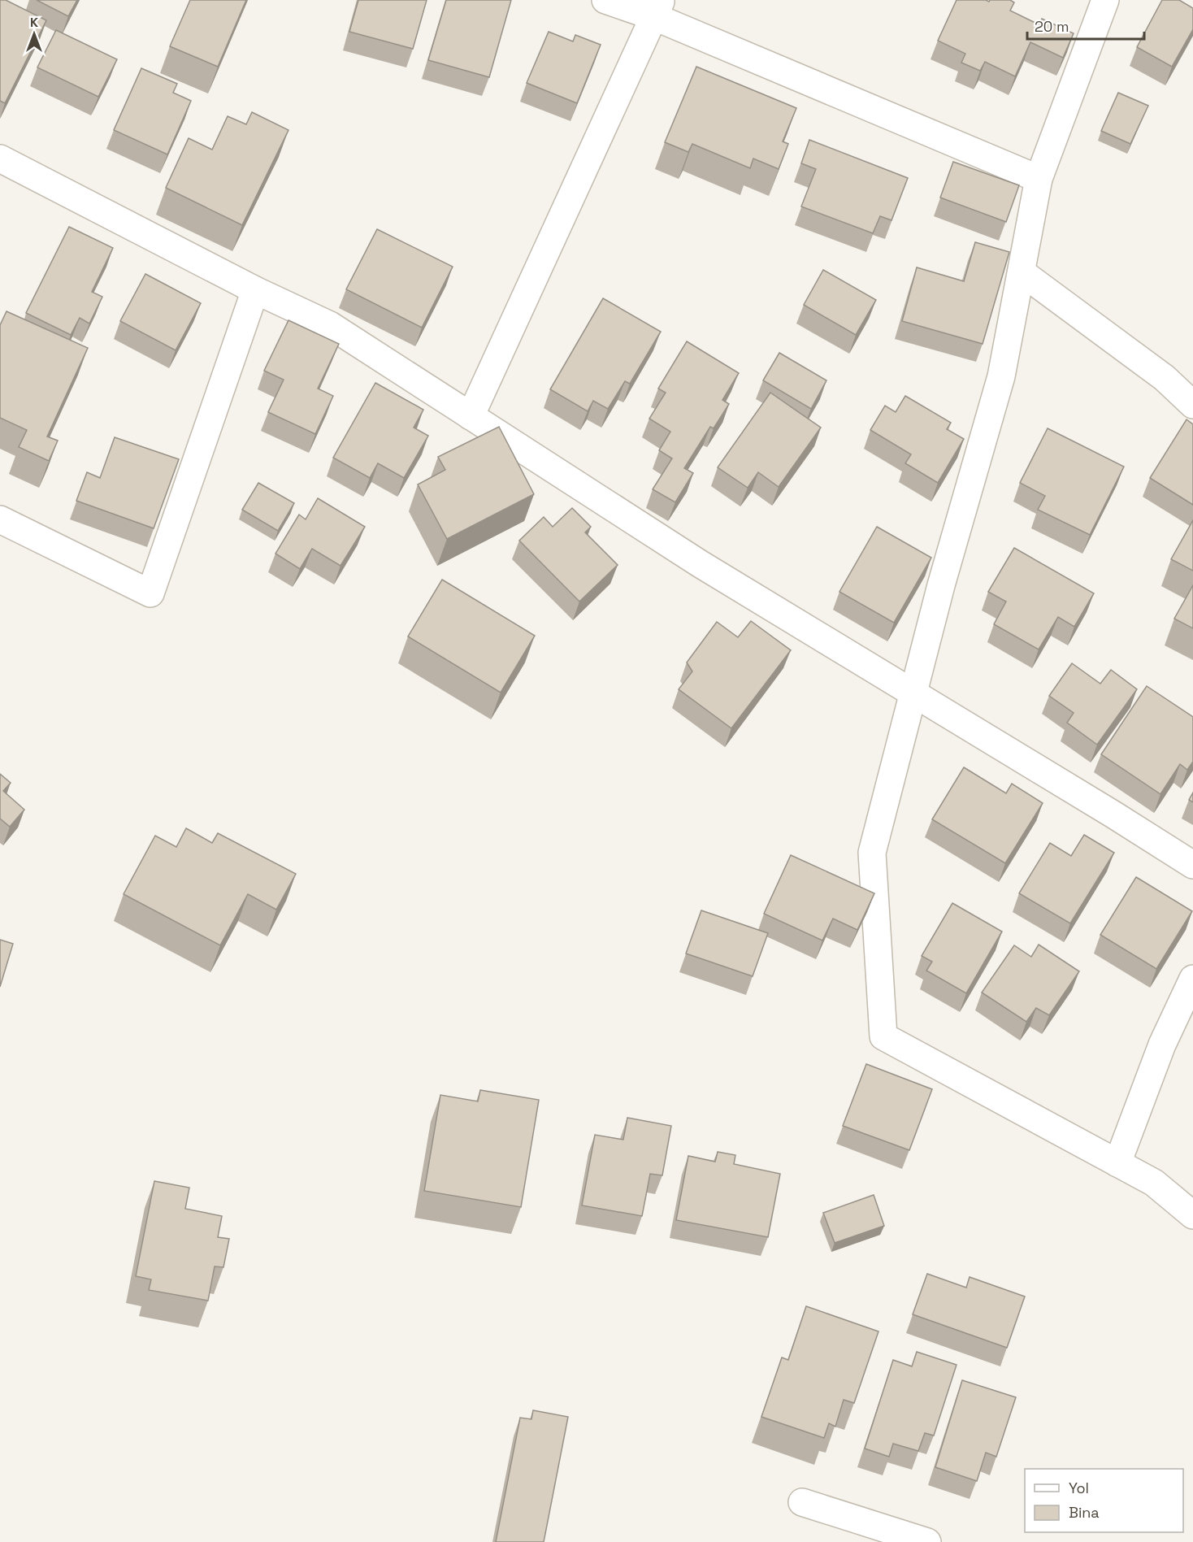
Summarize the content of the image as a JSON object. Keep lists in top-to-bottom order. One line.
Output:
{"legend":["Yol","Bina"],"scale_bar":"20 m","north":"top"}
